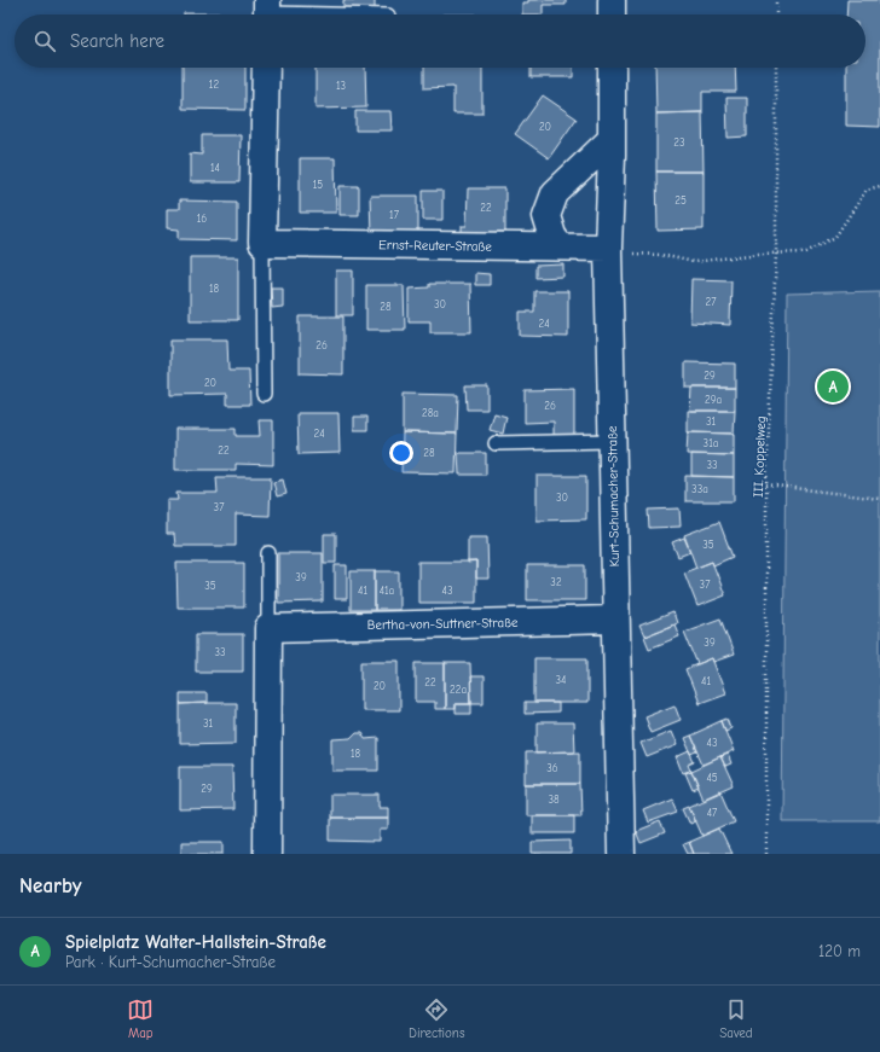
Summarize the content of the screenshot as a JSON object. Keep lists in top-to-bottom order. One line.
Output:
{"streets":{"street":["Ernst-Reuter-Straße","Kurt-Schumacher-Straße","Bertha-von-Suttner-Straße"],"path":["III. Koppelweg"]},"crossings":[["Ernst-Reuter-Straße","Kurt-Schumacher-Straße"],["Kurt-Schumacher-Straße","Bertha-von-Suttner-Straße"]],"house_numbers":["12","13","20","23","14","15","25","22","17","16","18","27","30","28","24","26","29","20","29a","26","28a","31","24","31a","22","28","33","33a","30","37","35","39","32","37","35","41","41a","43","39","33","34","41","22","20","22a","31","43","18","36","45","29","38","47"],"page":{"search":"Search here","pins":"A","heading":"Nearby","list":[{"mark":"A","name":"Spielplatz Walter-Hallstein-Straße","note":"Park · Kurt-Schumacher-Straße","value":"120 m"}],"nav":["Map","Directions","Saved"]}}
